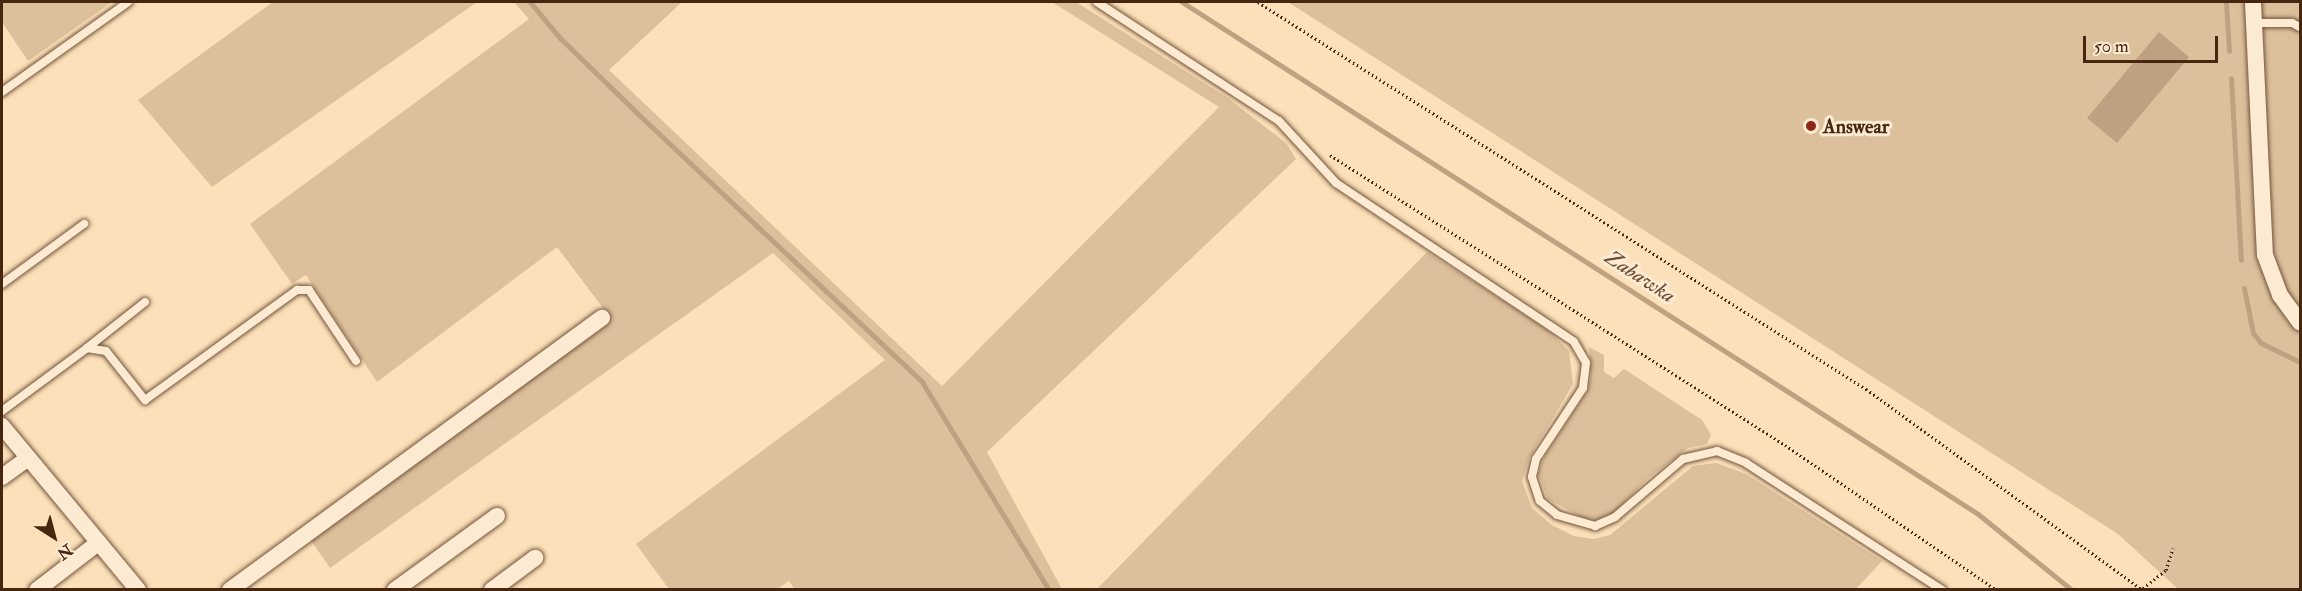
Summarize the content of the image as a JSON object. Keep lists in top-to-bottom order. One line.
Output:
{"water":["Zabawka"],"places":["Answear"],"scale_bar":"50 m","north":"bottom right"}
